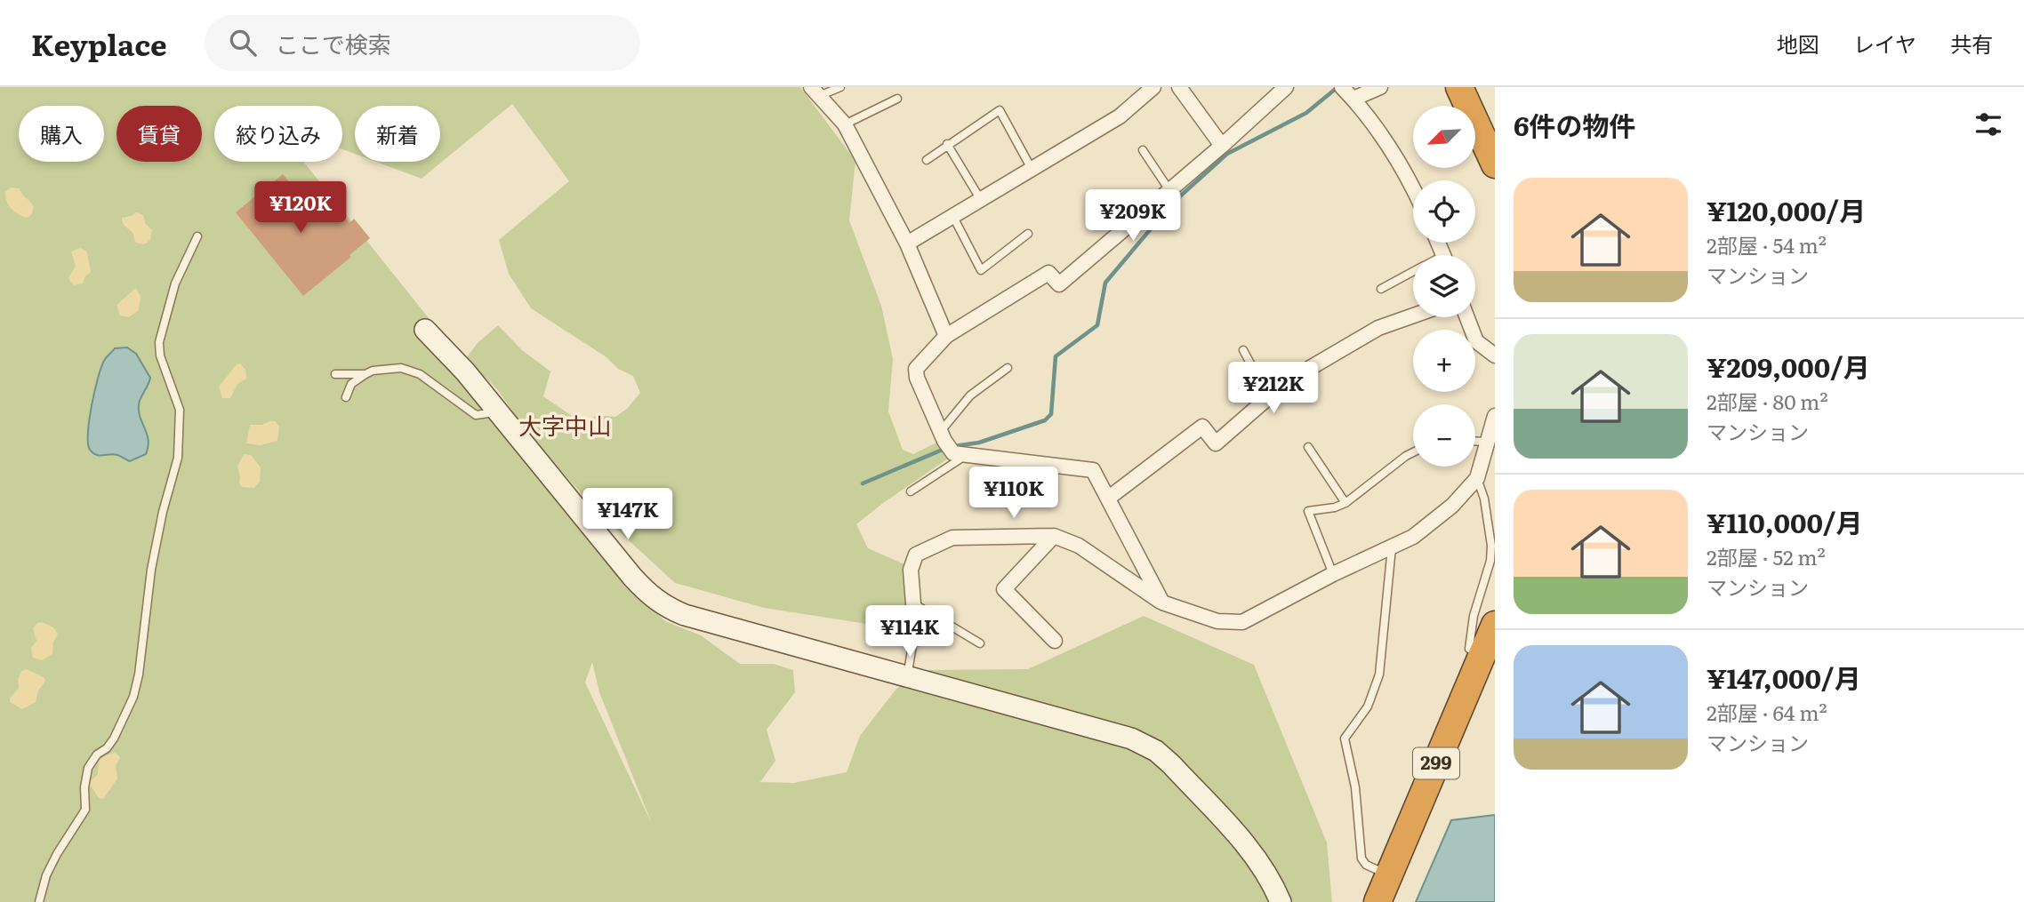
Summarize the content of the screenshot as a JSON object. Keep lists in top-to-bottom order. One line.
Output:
{"streets":{"highway":["299"]},"districts":["大字中山"],"north":"bottom left","page":{"header":"Keyplace","search":"ここで検索","nav":["地図","レイヤ","共有"],"heading":"6件の物件","map_buttons":["+","−"],"chip":["購入","賃貸","絞り込み","新着"],"list":[{"name":"¥120,000/月","note":"2部屋 · 54 m² · マンション"},{"name":"¥209,000/月","note":"2部屋 · 80 m² · マンション"},{"name":"¥110,000/月","note":"2部屋 · 52 m² · マンション"},{"name":"¥147,000/月","note":"2部屋 · 64 m² · マンション"}],"price":["¥120K","¥209K","¥212K","¥110K","¥147K","¥114K"]}}
